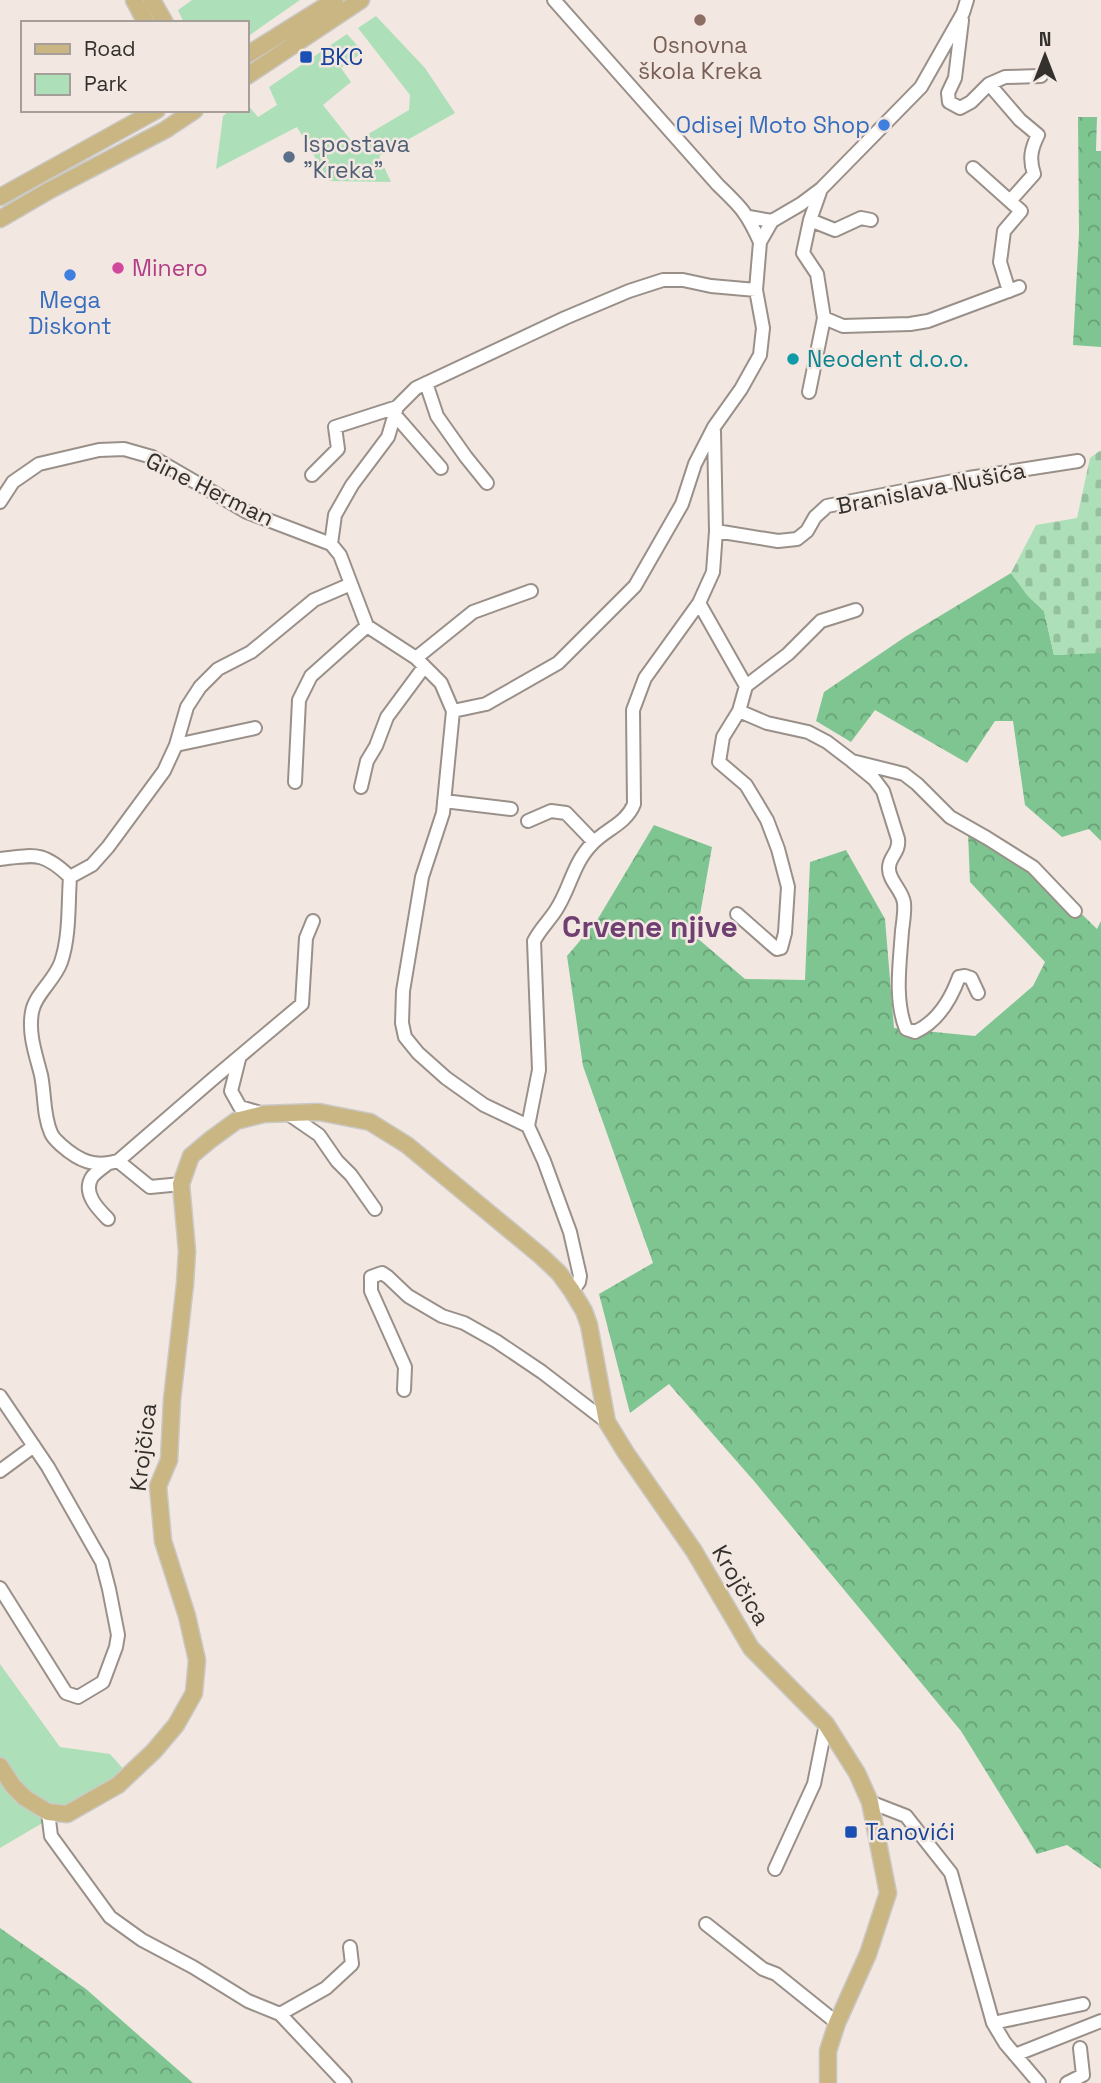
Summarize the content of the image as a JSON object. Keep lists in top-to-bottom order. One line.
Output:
{"streets":{"main road":["Krojčica"],"street":["Branislava Nušića","Gine Herman"]},"districts":["Crvene njive"],"places":{"other":["Osnovna škola Kreka","Odisej Moto Shop","Ispostava \"Kreka\"","Minero","Mega Diskont","Neodent d.o.o."],"transit":["BKC","Tanovići"]},"legend":["Road","Park"],"north":"top"}
